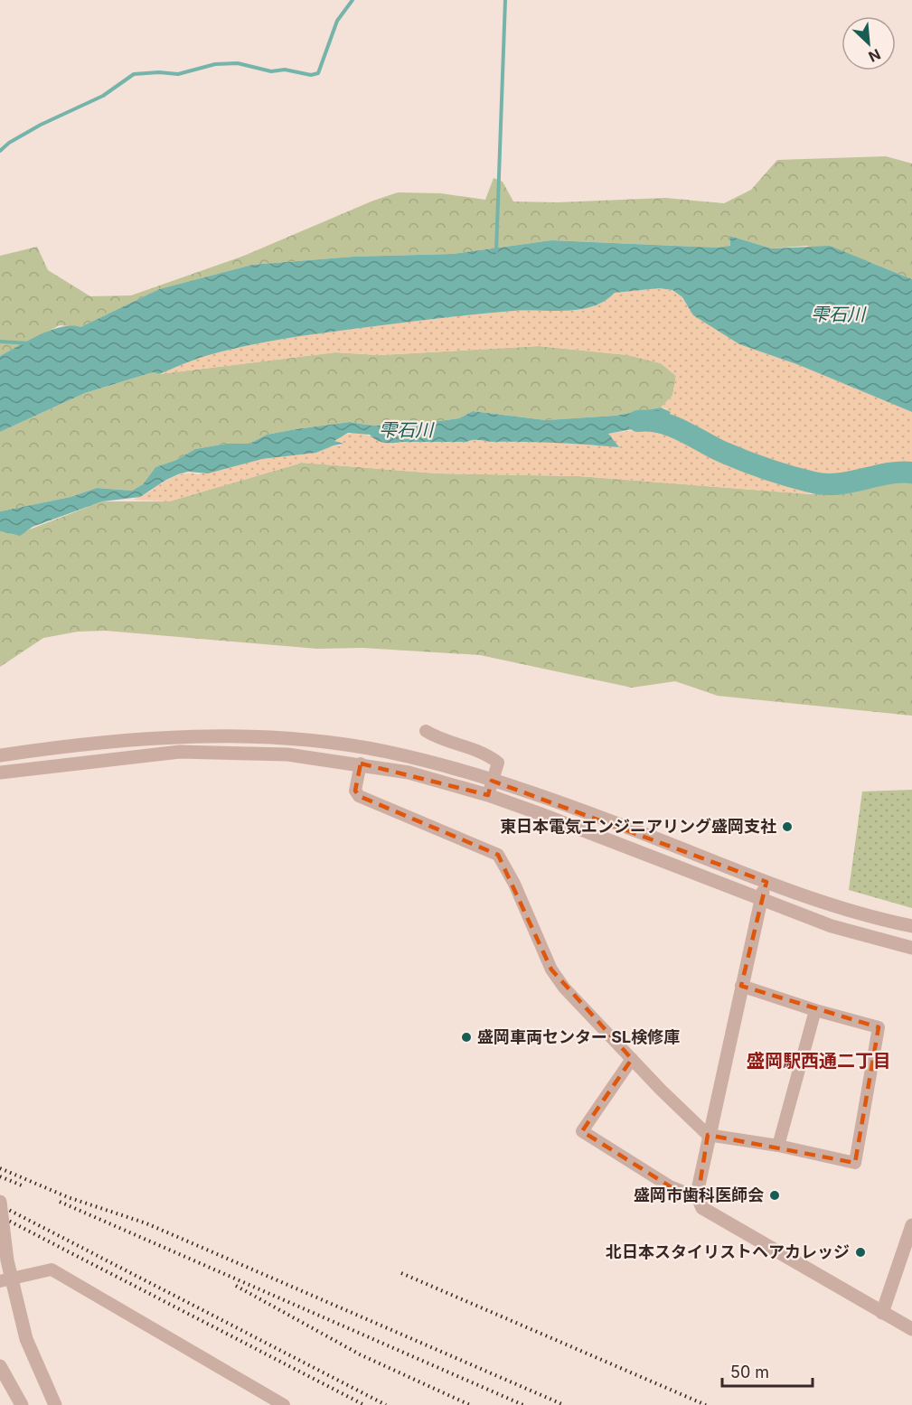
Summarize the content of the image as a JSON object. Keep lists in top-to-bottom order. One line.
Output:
{"districts":["盛岡駅西通二丁目"],"water":["雫石川"],"places":["東日本電気エンジニアリング盛岡支社","盛岡車両センター SL検修庫","盛岡市歯科医師会","北日本スタイリストヘアカレッジ"],"scale_bar":"50 m","north":"bottom right"}
